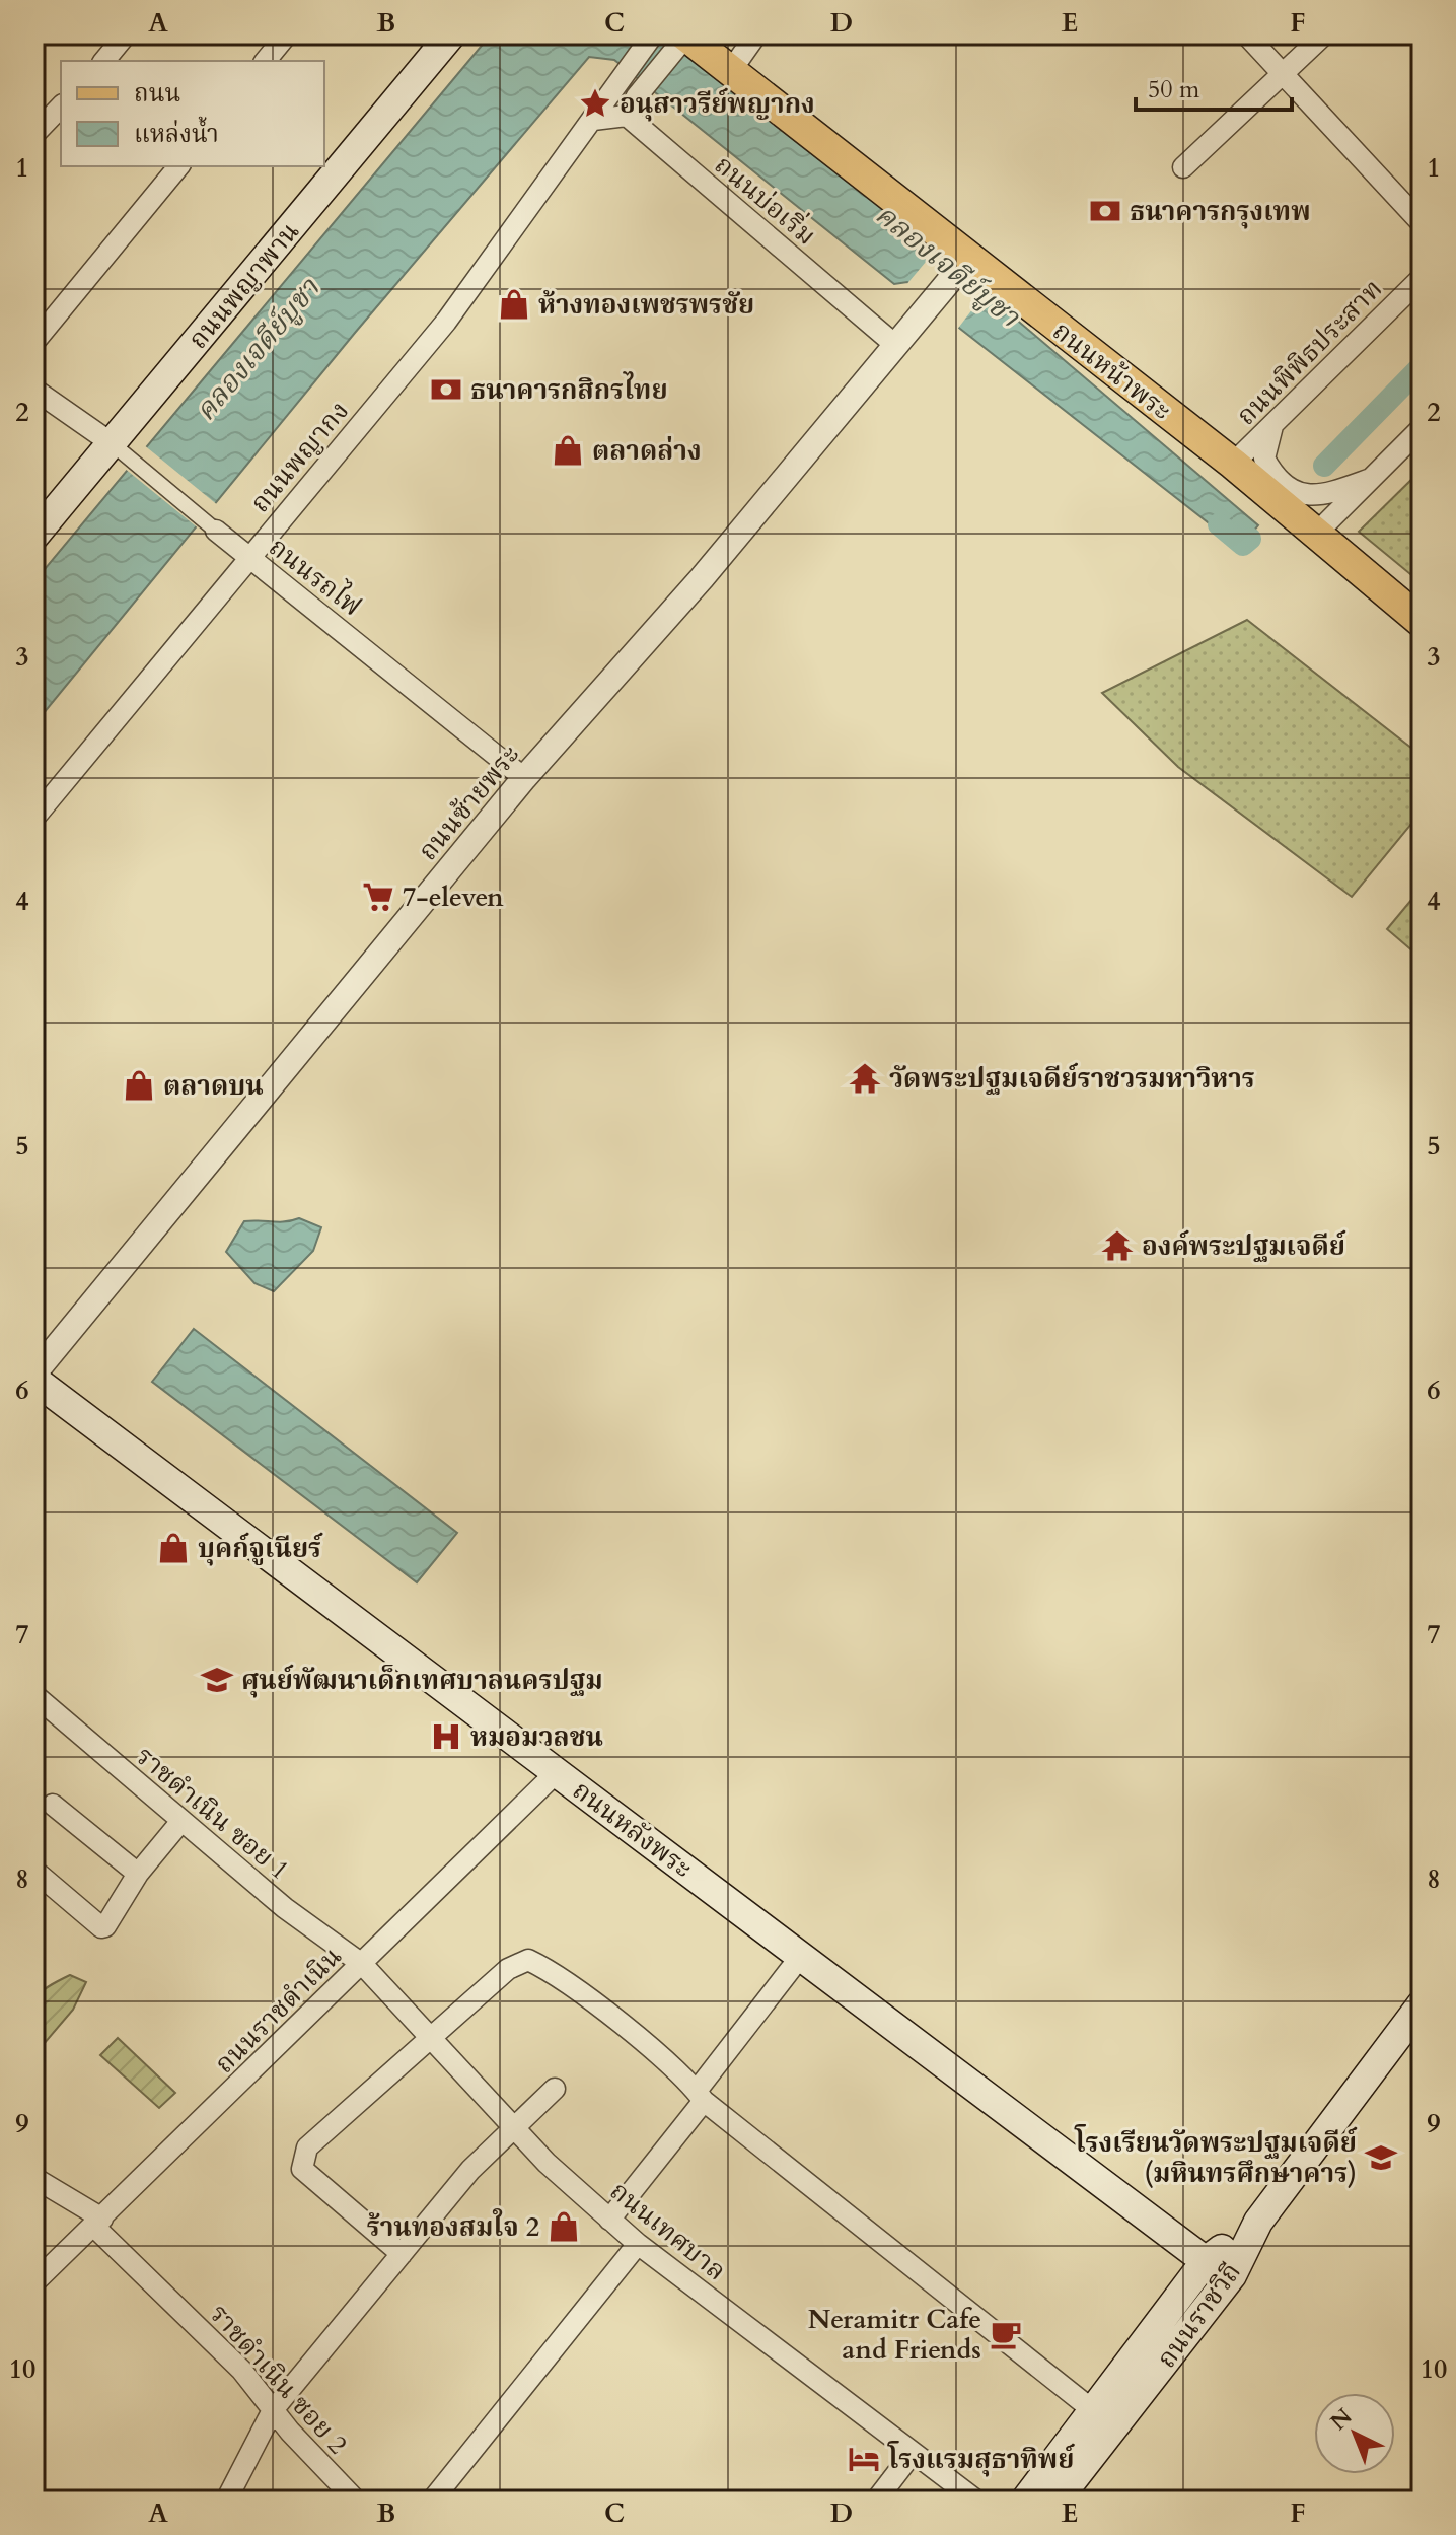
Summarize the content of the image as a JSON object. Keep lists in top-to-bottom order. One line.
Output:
{"streets":{"main road":["ถนนพญาพาน","ถนนหน้าพระ","ถนนหลังพระ","ถนนราชวิถี"],"street":["ถนนบ่อเริ่ม","ถนนพิพิธประสาท","ถนนพญากง","ถนนรถไฟ","ถนนซ้ายพระ","ราชดำเนิน ซอย 1","ถนนราชดำเนิน","ถนนเทศบาล","ราชดำเนิน ซอย 2"]},"crossings":[["ถนนบ่อเริ่ม","ถนนซ้ายพระ"],["ถนนพญาพาน","ถนนรถไฟ"],["ถนนพิพิธประสาท","ถนนหน้าพระ"],["ถนนพญากง","ถนนรถไฟ"],["ถนนรถไฟ","ถนนซ้ายพระ"],["ถนนซ้ายพระ","ถนนหลังพระ"],["ราชดำเนิน ซอย 1","ถนนราชดำเนิน"],["ราชดำเนิน ซอย 1","ถนนเทศบาล"],["ถนนหลังพระ","ถนนราชดำเนิน"],["ถนนหลังพระ","ถนนราชวิถี"],["ถนนราชดำเนิน","ถนนเทศบาล"],["ถนนราชดำเนิน","ราชดำเนิน ซอย 2"]],"water":["คลองเจดีย์บูชา"],"places":{"place":["อนุสาวรีย์พญากง"],"bank":["ธนาคารกรุงเทพ","ธนาคารกสิกรไทย"],"shop":["ห้างทองเพชรพรชัย","ตลาดล่าง","ตลาดบน","บุคก์จูเนียร์","ร้านทองสมใจ 2"],"supermarket":["7-eleven"],"temple":["วัดพระปฐมเจดีย์ราชวรมหาวิหาร","องค์พระปฐมเจดีย์"],"school or university":["ศุนย์พัฒนาเด็กเทศบาลนครปฐม","โรงเรียนวัดพระปฐมเจดีย์ (มหินทรศึกษาคาร)"],"hospital":["หมอมวลชน"],"cafe":["Neramitr Cafe and Friends"],"hotel":["โรงแรมสุธาทิพย์"]},"legend":["ถนน","แหล่งน้ำ"],"scale_bar":"50 m","north":"top left","grid":{"columns":["A","B","C","D","E","F"],"rows":["1","2","3","4","5","6","7","8","9","10"]}}
